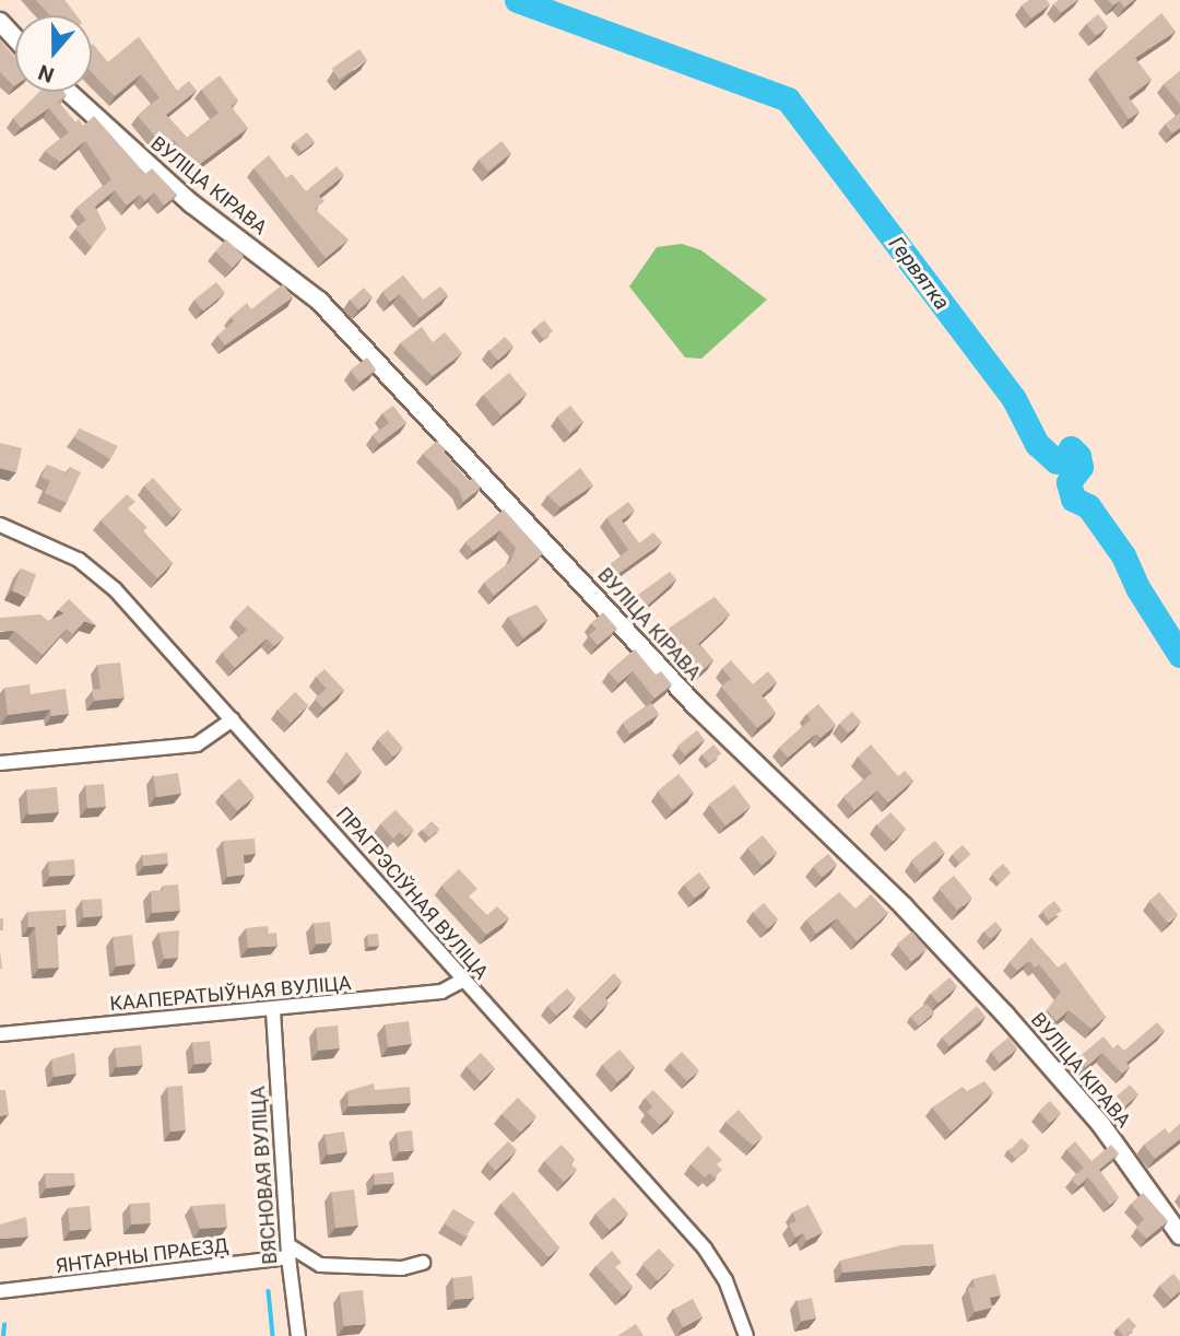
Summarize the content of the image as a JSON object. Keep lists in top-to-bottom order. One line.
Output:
{"streets":{"street":["ВУЛІЦА КІРАВА","ПРАГРЭСІЎНАЯ ВУЛІЦА","КААПЕРАТЫЎНАЯ ВУЛІЦА","ВЯСНОВАЯ ВУЛІЦА","ЯНТАРНЫ ПРАЕЗД"]},"crossings":[["ПРАГРЭСІЎНАЯ ВУЛІЦА","КААПЕРАТЫЎНАЯ ВУЛІЦА"],["КААПЕРАТЫЎНАЯ ВУЛІЦА","ВЯСНОВАЯ ВУЛІЦА"],["ВЯСНОВАЯ ВУЛІЦА","ЯНТАРНЫ ПРАЕЗД"]],"water":["Гервятка"],"north":"bottom"}
